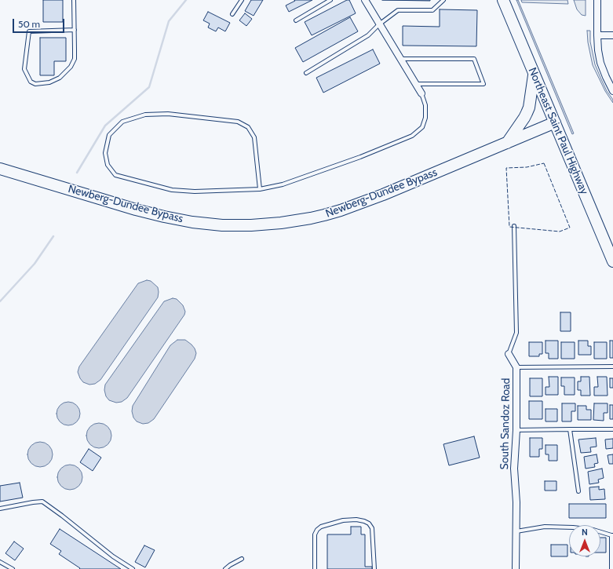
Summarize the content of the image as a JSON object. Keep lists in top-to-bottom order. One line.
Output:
{"streets":{"highway":["Northeast Saint Paul Highway","Newberg-Dundee Bypass"],"street":["South Sandoz Road"]},"crossings":[["Northeast Saint Paul Highway","Newberg-Dundee Bypass"]],"scale_bar":"50 m","north":"top"}
